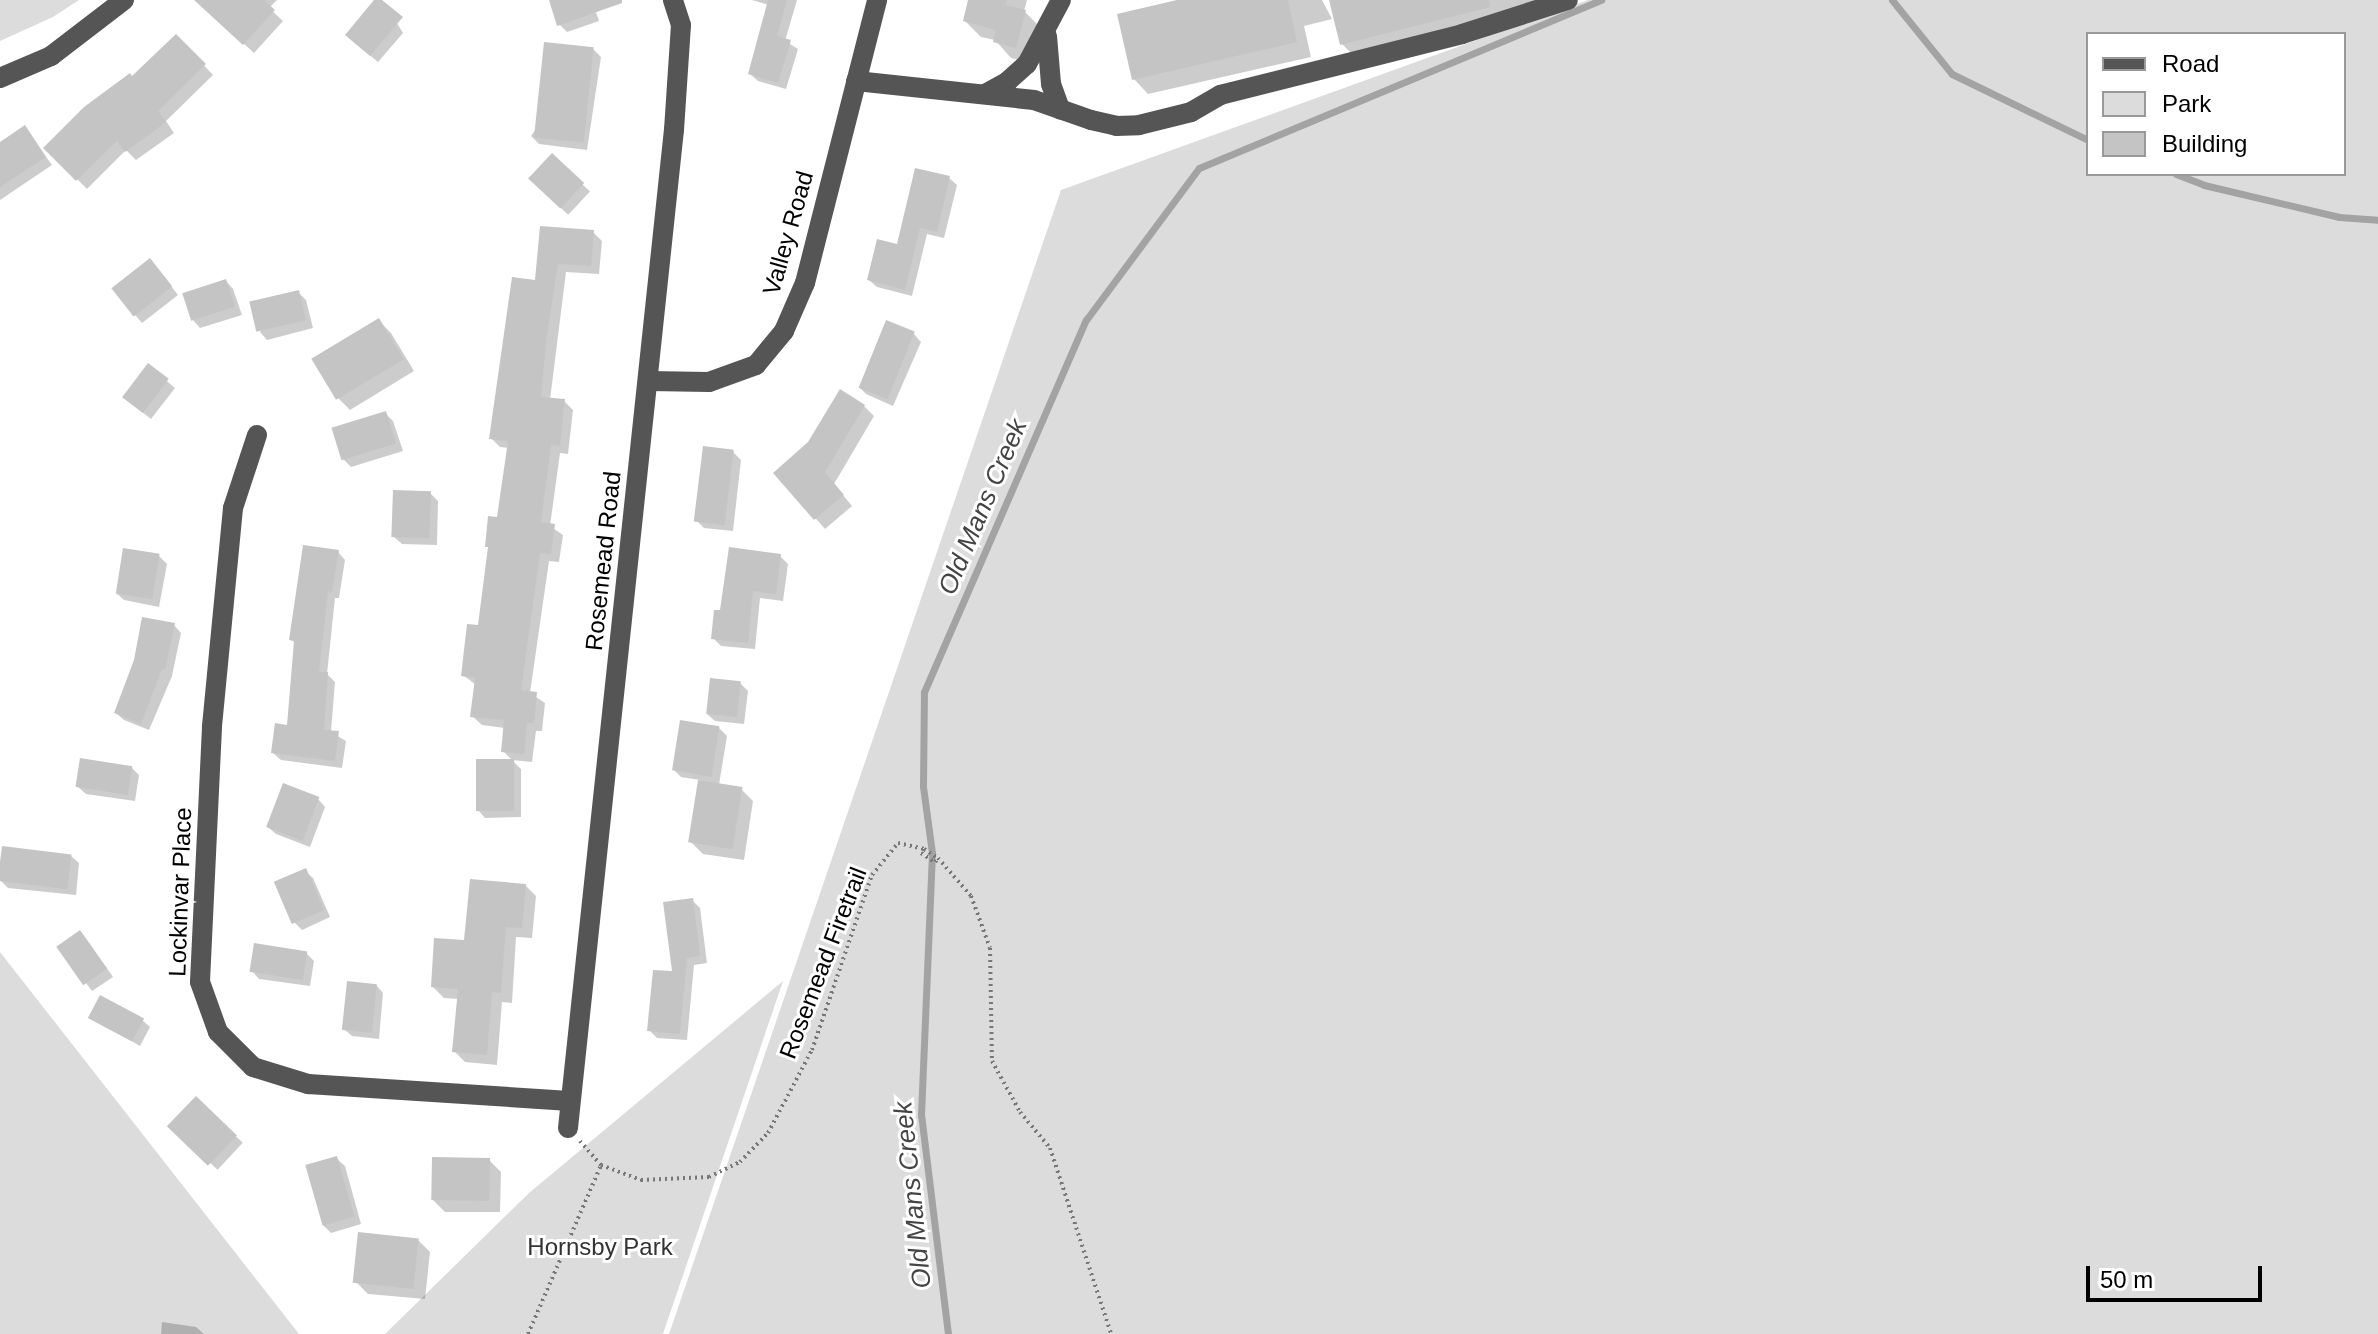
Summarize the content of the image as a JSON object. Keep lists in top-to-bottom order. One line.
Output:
{"streets":{"street":["Valley Road","Rosemead Road","Lockinvar Place"],"path":["Rosemead Firetrail"]},"crossings":[["Valley Road","Rosemead Road"],["Rosemead Road","Lockinvar Place"],["Rosemead Road","Rosemead Firetrail"]],"water":["Old Mans Creek"],"parks":["Hornsby Park"],"legend":["Road","Park","Building"],"scale_bar":"50 m"}
